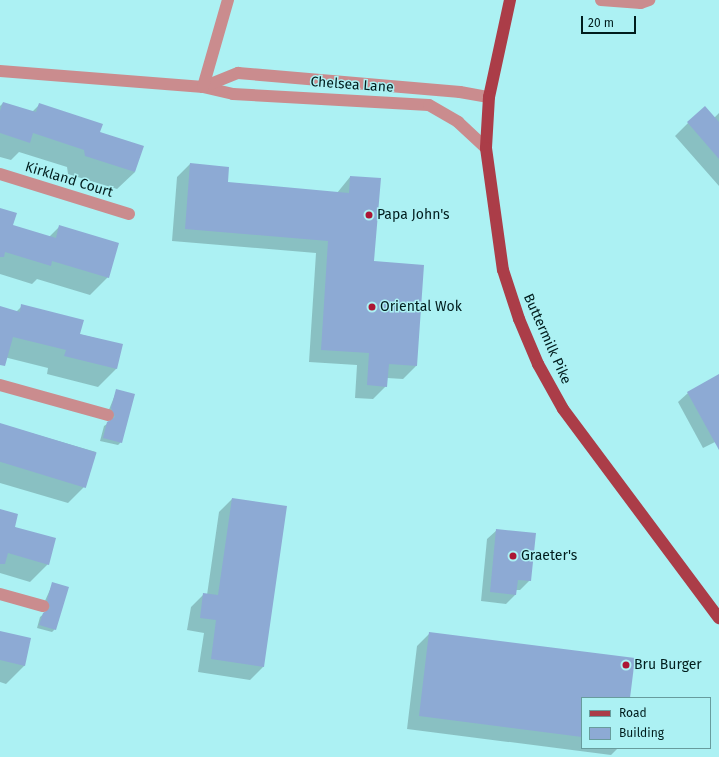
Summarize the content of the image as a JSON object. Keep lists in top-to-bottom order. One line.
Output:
{"streets":{"main road":["Buttermilk Pike"],"street":["Chelsea Lane","Kirkland Court"]},"crossings":[["Chelsea Lane","Buttermilk Pike"]],"places":["Papa John's","Oriental Wok","Graeter's","Bru Burger"],"legend":["Road","Building"],"scale_bar":"20 m"}
